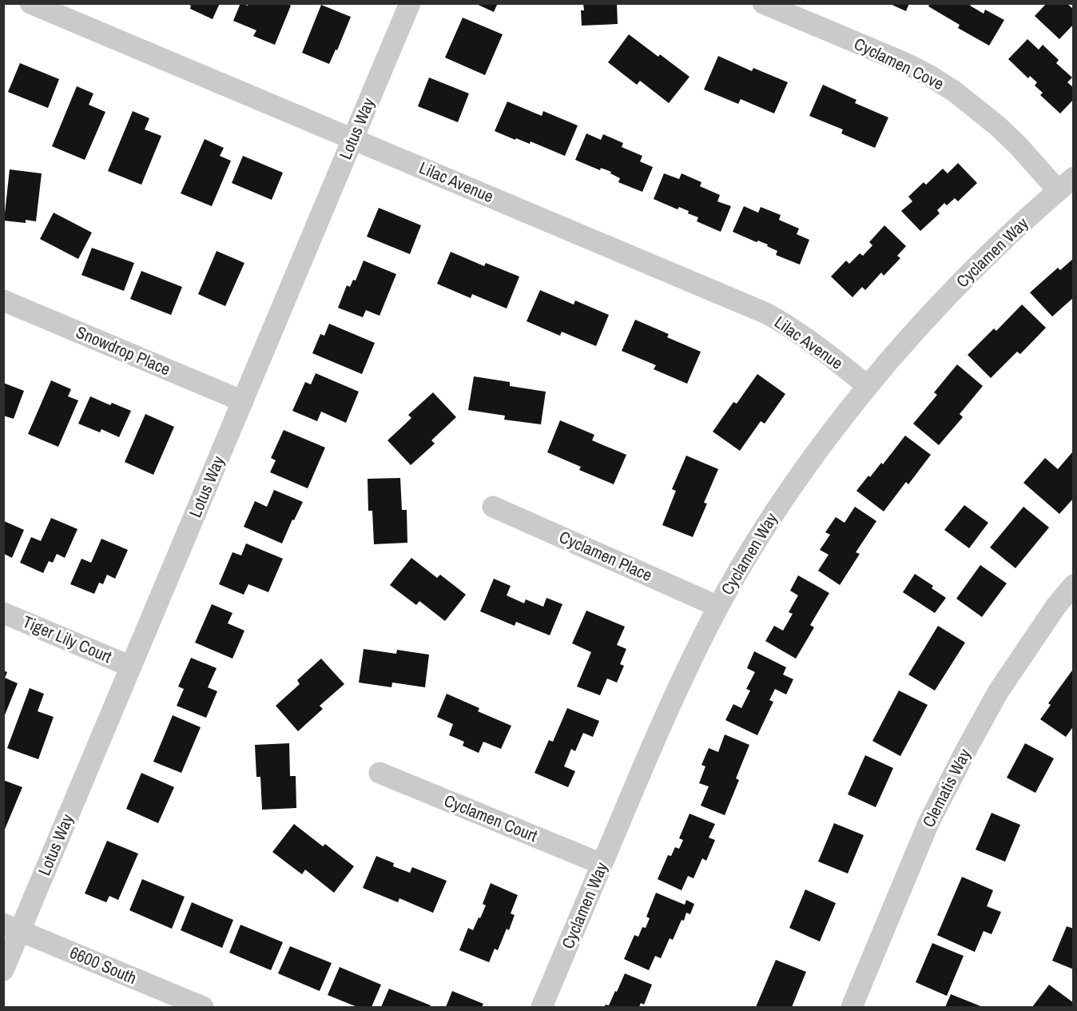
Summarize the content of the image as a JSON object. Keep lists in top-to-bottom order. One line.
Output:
{"streets":{"street":["Cyclamen Cove","Lotus Way","Lilac Avenue","Cyclamen Way","Snowdrop Place","Cyclamen Place","Tiger Lily Court","Clematis Way","Cyclamen Court","6600 South"]},"crossings":[["Cyclamen Cove","Cyclamen Way"],["Lotus Way","Lilac Avenue"],["Lotus Way","Snowdrop Place"],["Lotus Way","Tiger Lily Court"],["Lotus Way","6600 South"],["Lilac Avenue","Cyclamen Way"],["Cyclamen Way","Cyclamen Place"],["Cyclamen Way","Cyclamen Court"]]}
